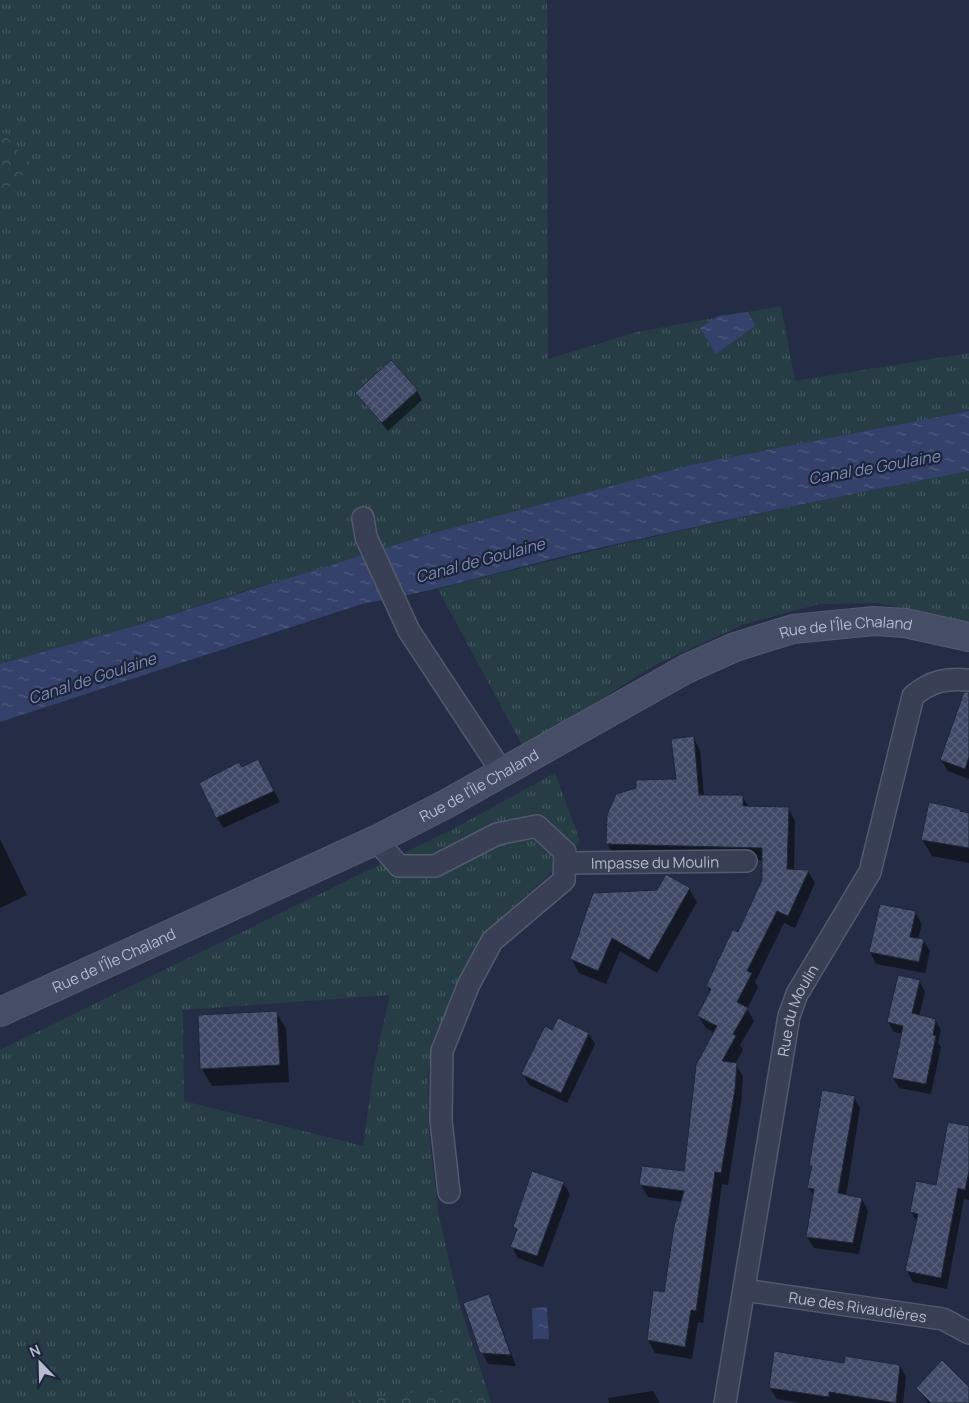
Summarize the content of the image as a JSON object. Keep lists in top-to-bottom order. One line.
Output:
{"streets":{"street":["Rue de l'Île Chaland","Impasse du Moulin","Rue du Moulin","Rue des Rivaudières"]},"crossings":[["Rue du Moulin","Rue des Rivaudières"]],"water":["Canal de Goulaine"],"north":"top left"}
